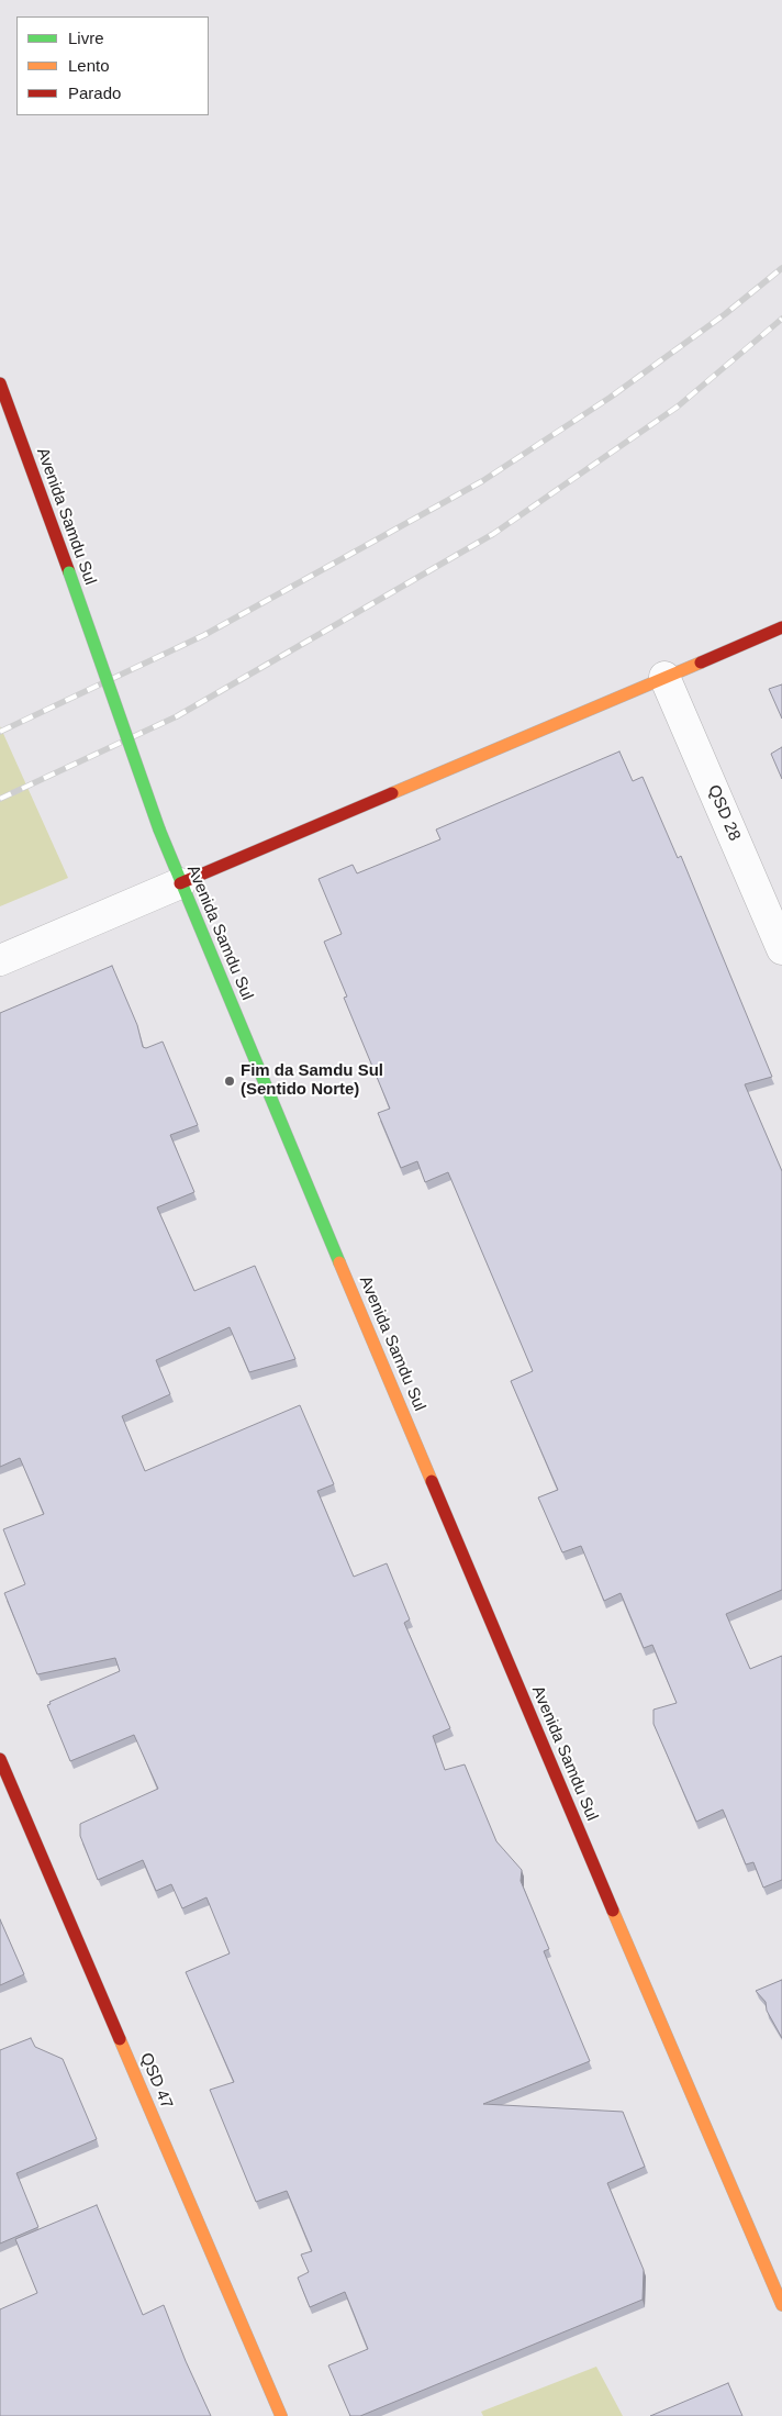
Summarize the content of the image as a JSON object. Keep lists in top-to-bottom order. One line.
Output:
{"streets":{"street":["Avenida Samdu Sul","QSD 28","QSD 47"]},"places":["Fim da Samdu Sul (Sentido Norte)"],"legend":["Livre","Lento","Parado"]}
